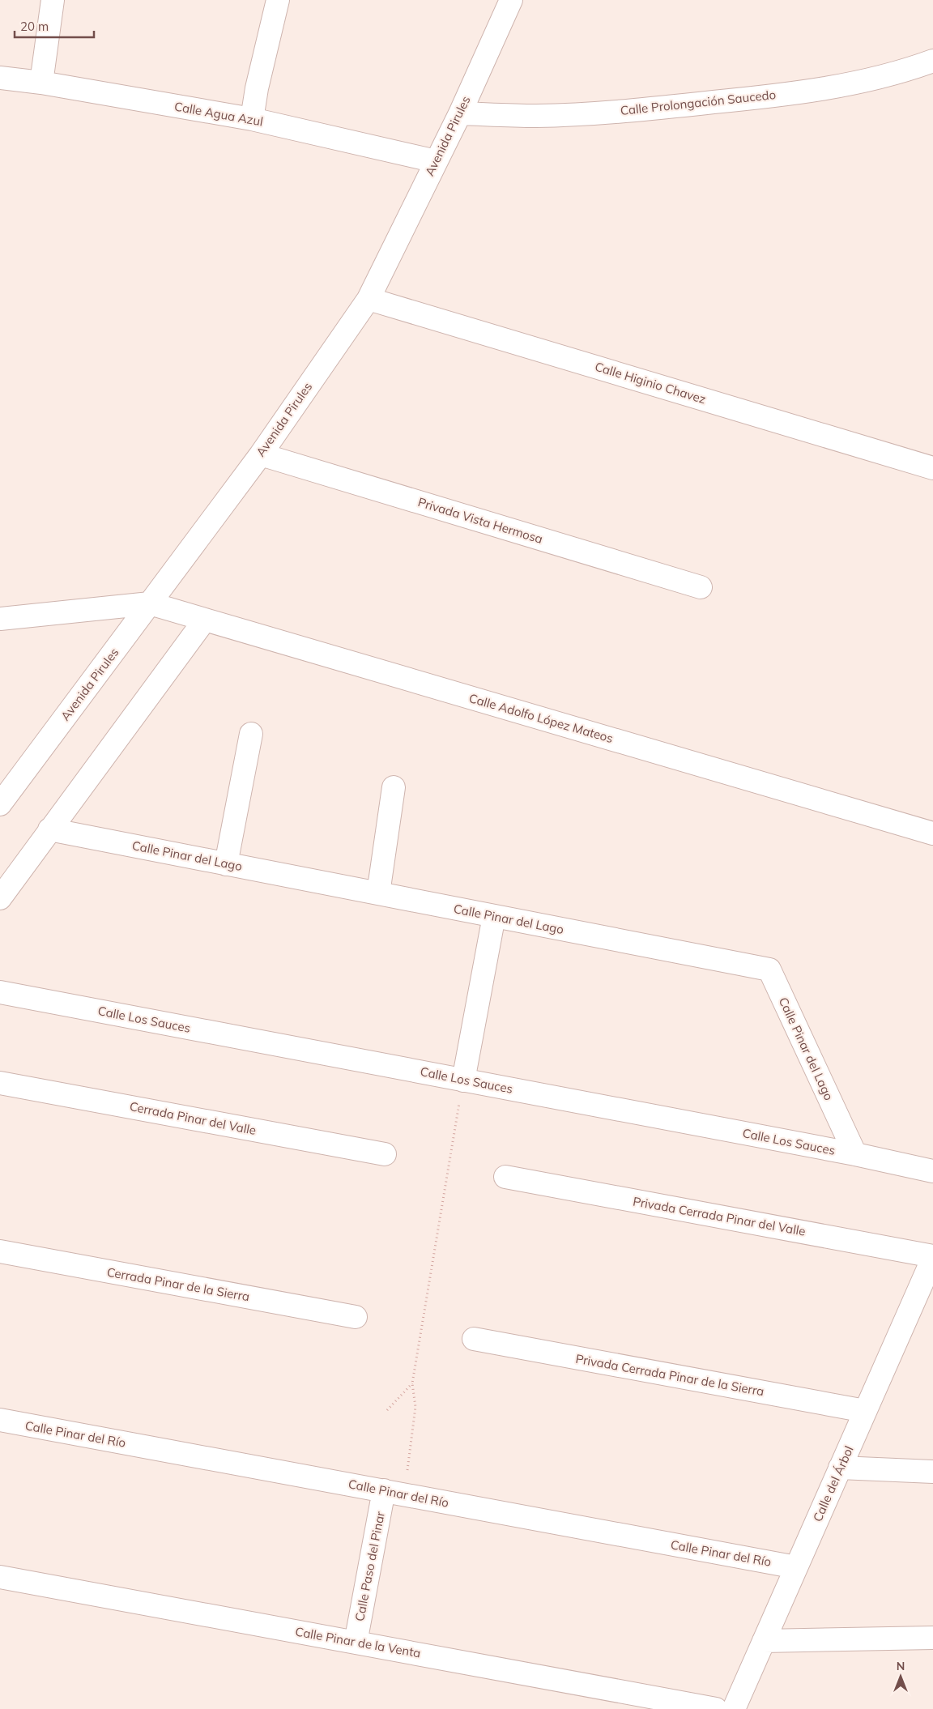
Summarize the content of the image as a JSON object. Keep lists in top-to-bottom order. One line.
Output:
{"streets":{"street":["Calle Prolongación Saucedo","Calle Agua Azul","Avenida Pirules","Calle Higinio Chavez","Privada Vista Hermosa","Calle Adolfo López Mateos","Calle Pinar del Lago","Calle Los Sauces","Cerrada Pinar del Valle","Privada Cerrada Pinar del Valle","Cerrada Pinar de la Sierra","Privada Cerrada Pinar de la Sierra","Calle Pinar del Río","Calle del Árbol","Calle Paso del Pinar","Calle Pinar de la Venta"]},"crossings":[["Calle Prolongación Saucedo","Avenida Pirules"],["Calle Agua Azul","Avenida Pirules"],["Avenida Pirules","Calle Higinio Chavez"],["Avenida Pirules","Privada Vista Hermosa"],["Avenida Pirules","Calle Adolfo López Mateos"],["Calle Pinar del Lago","Calle Los Sauces"],["Privada Cerrada Pinar del Valle","Calle del Árbol"],["Privada Cerrada Pinar de la Sierra","Calle del Árbol"],["Calle Pinar del Río","Calle del Árbol"],["Calle Pinar del Río","Calle Paso del Pinar"],["Calle Paso del Pinar","Calle Pinar de la Venta"]],"scale_bar":"20 m","north":"top"}
